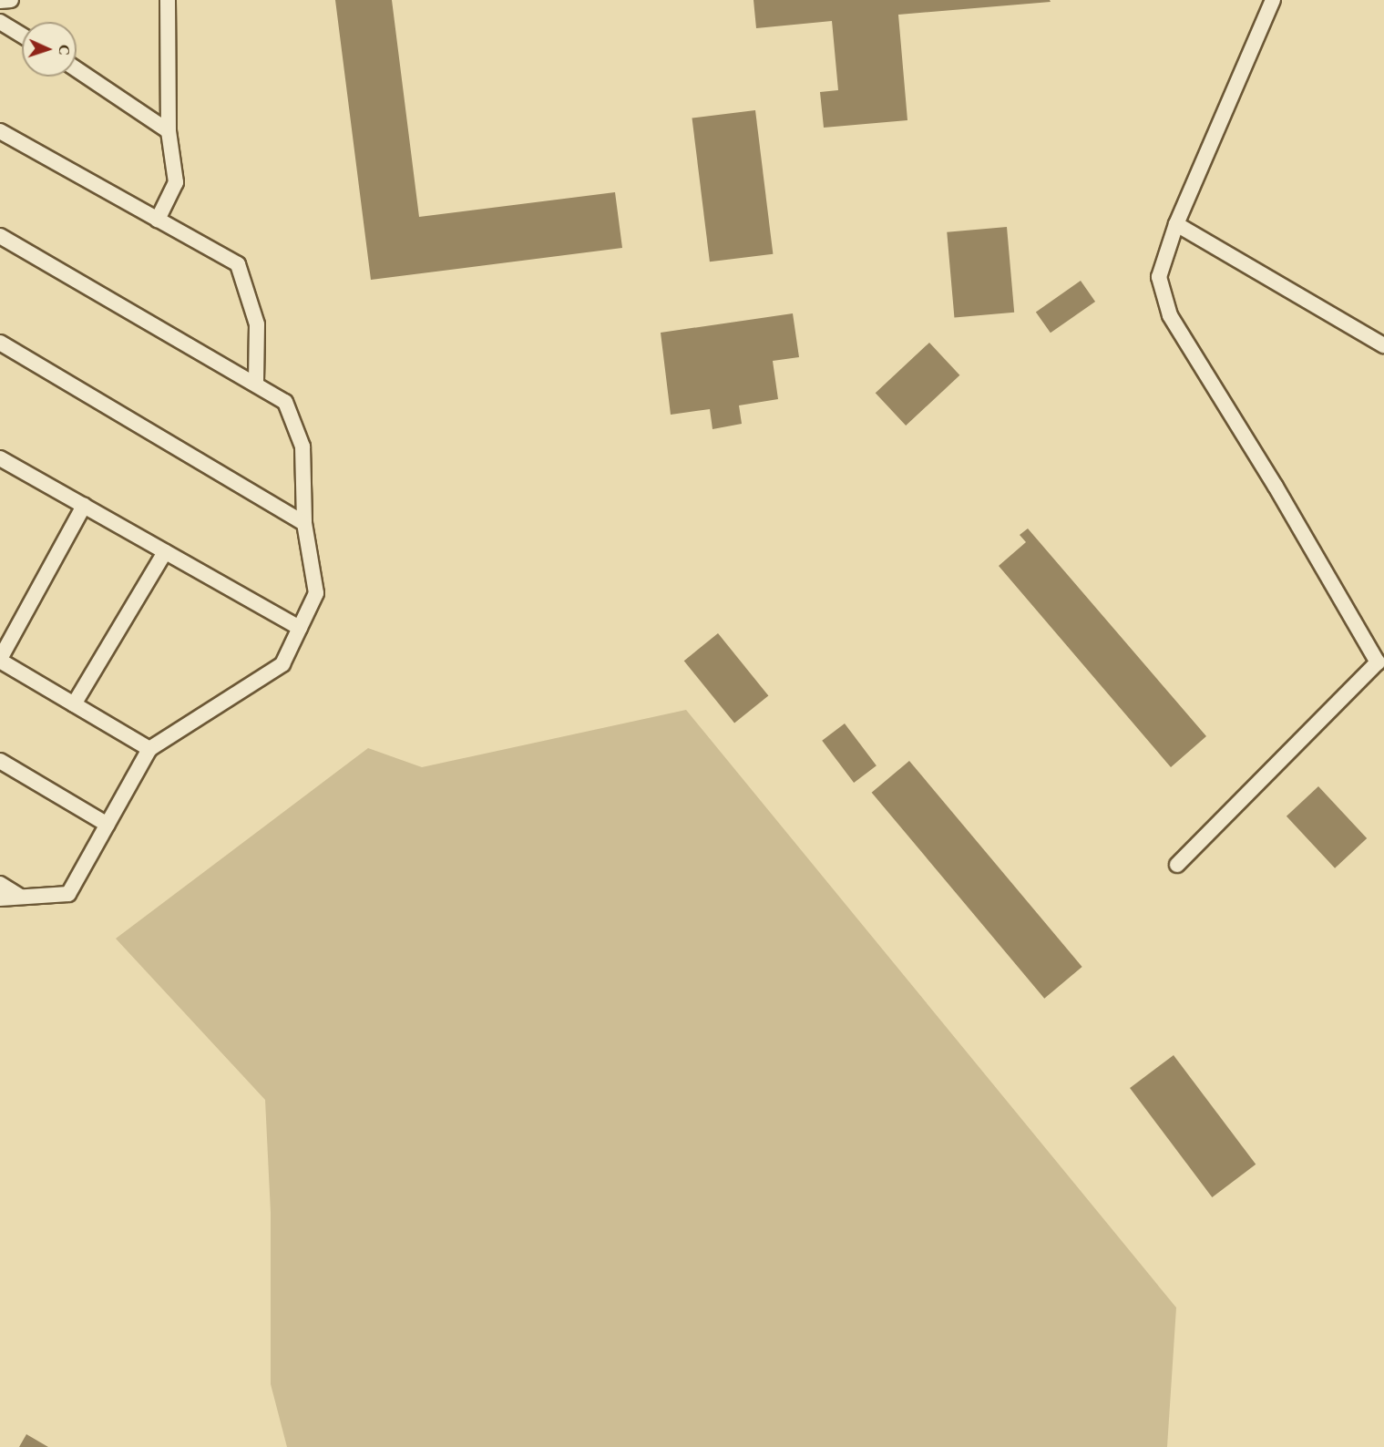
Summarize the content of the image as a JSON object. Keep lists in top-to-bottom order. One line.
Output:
{"north":"right"}
